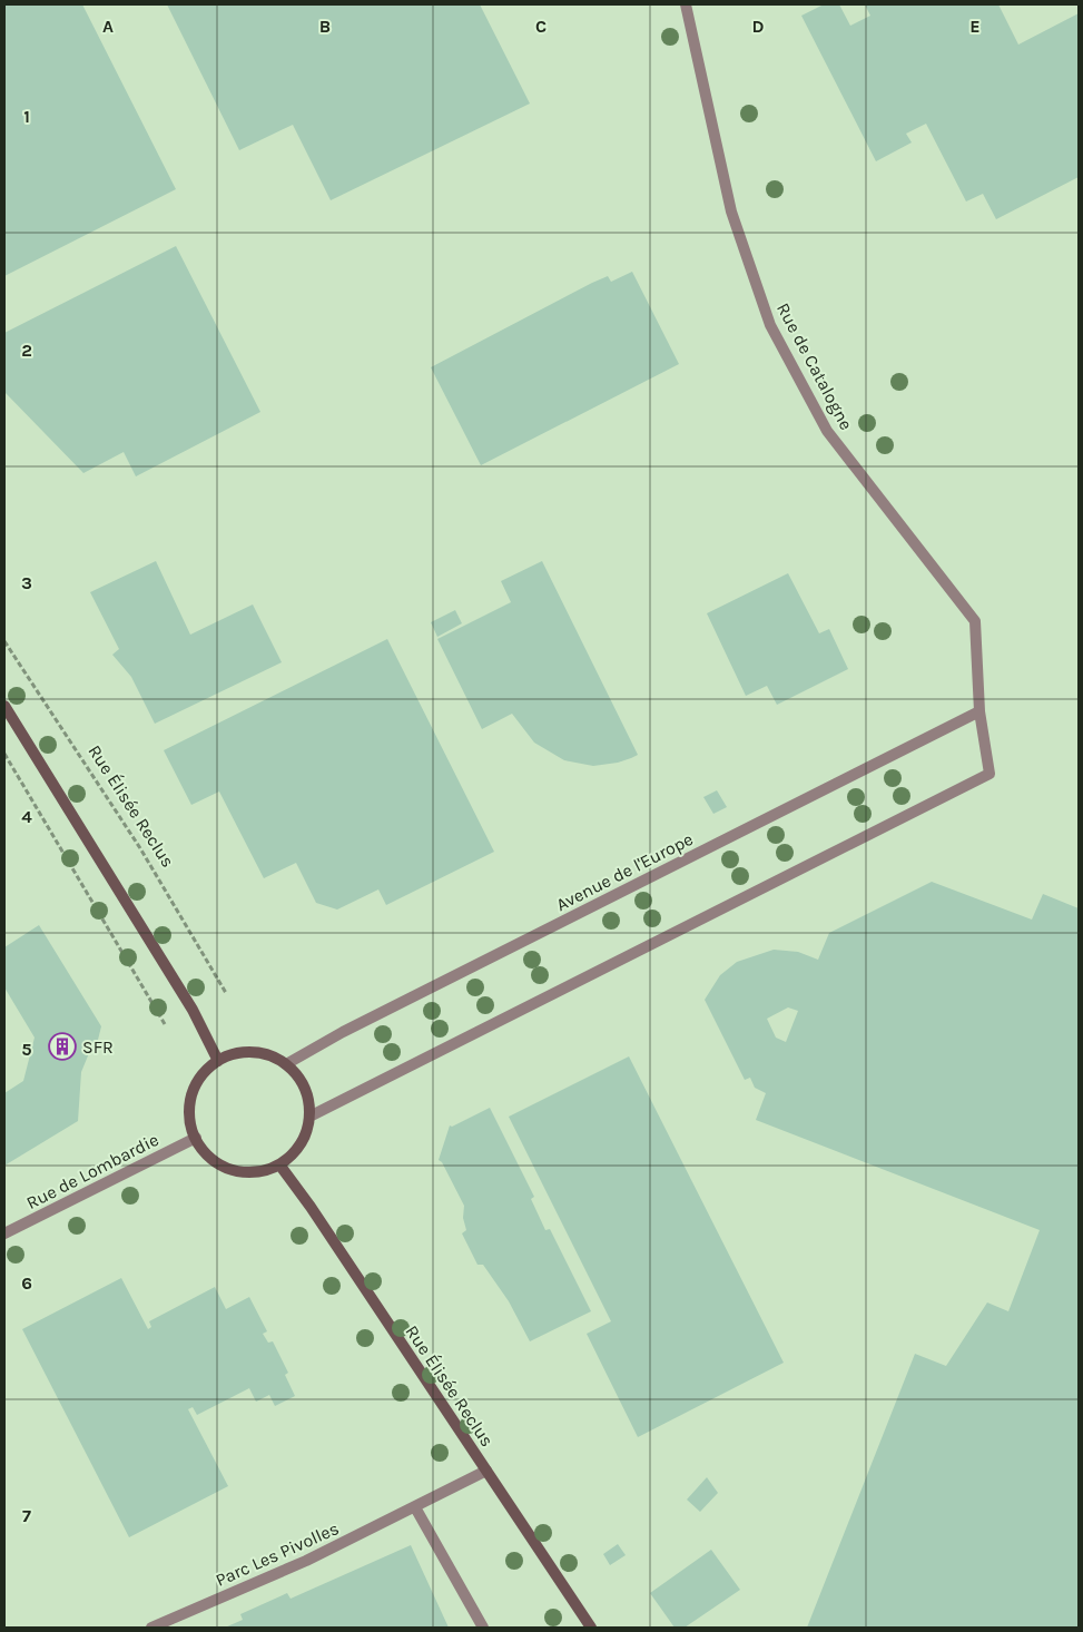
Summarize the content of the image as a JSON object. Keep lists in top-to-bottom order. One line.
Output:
{"streets":{"street":["Rue de Catalogne","Rue Élisée Reclus","Avenue de l'Europe","Rue de Lombardie","Parc Les Pivolles"]},"crossings":[["Rue de Catalogne","Rue Élisée Reclus"],["Rue de Catalogne","Avenue de l'Europe"],["Rue de Catalogne","Rue de Lombardie"],["Rue Élisée Reclus","Avenue de l'Europe"],["Rue Élisée Reclus","Rue de Lombardie"],["Rue Élisée Reclus","Parc Les Pivolles"],["Avenue de l'Europe","Rue de Lombardie"]],"places":{"building":["SFR"]},"grid":{"columns":["A","B","C","D","E"],"rows":["1","2","3","4","5","6","7"]}}
